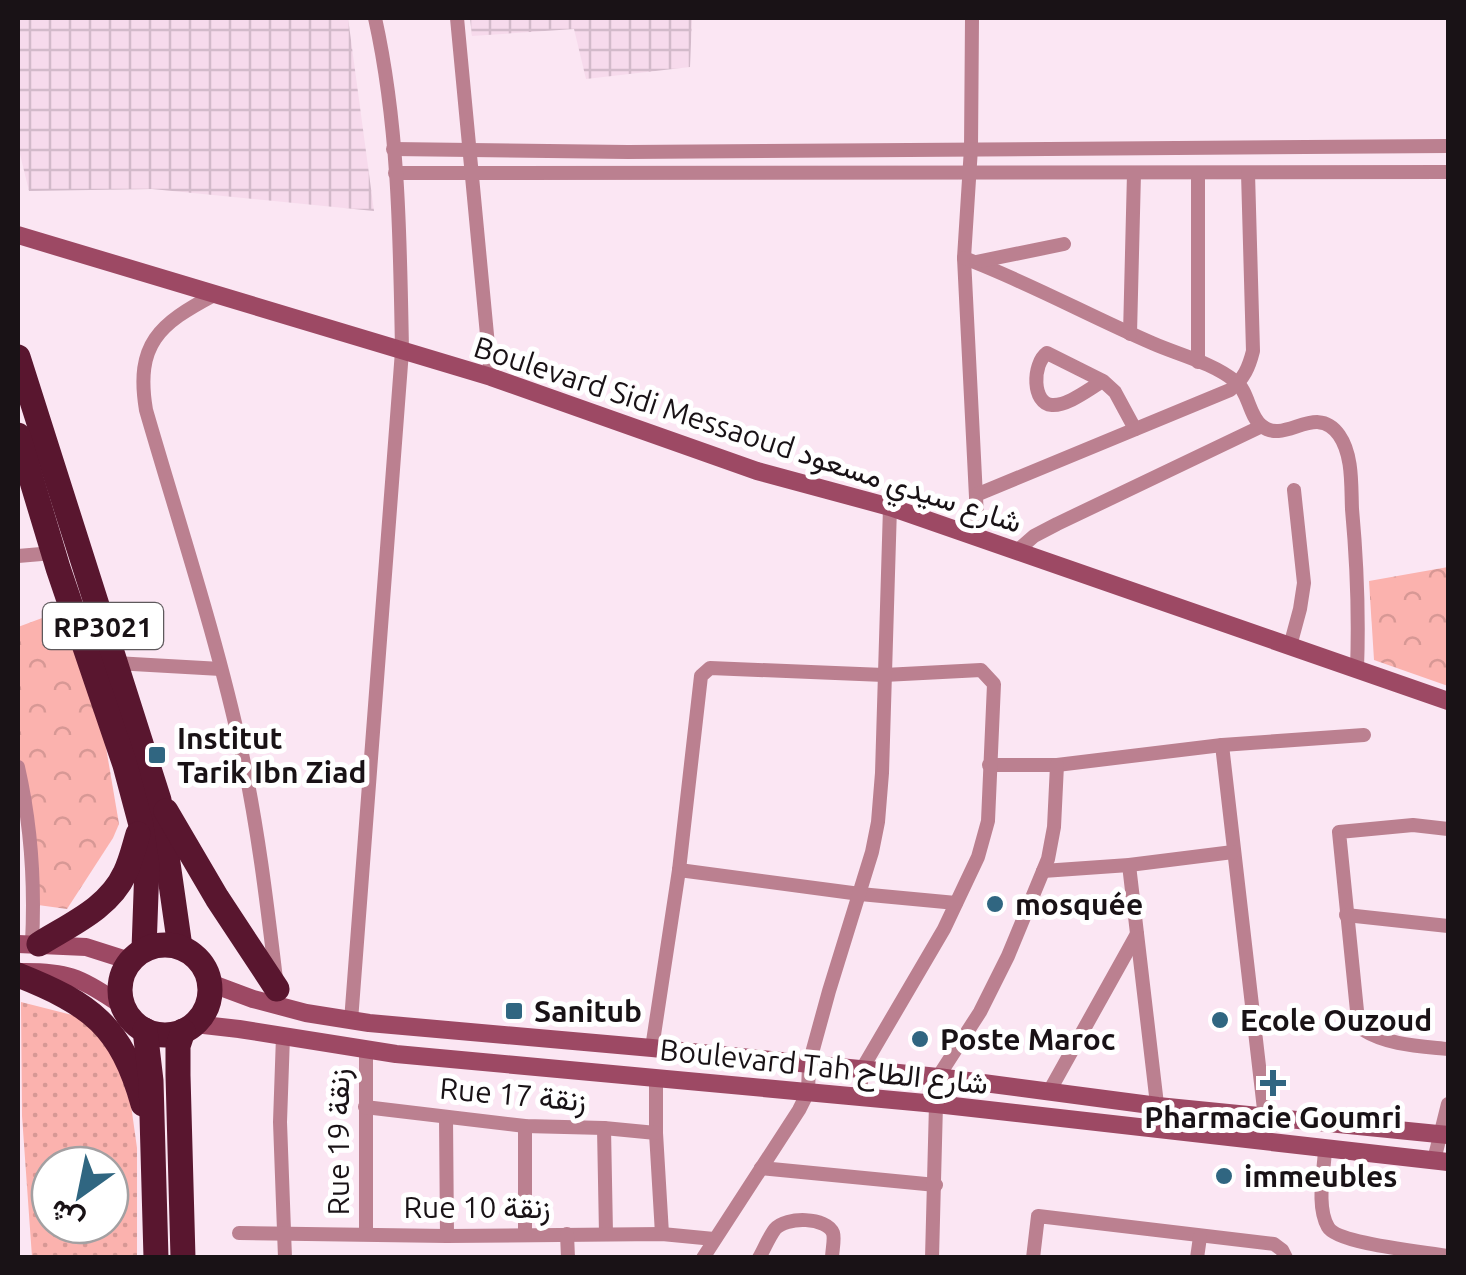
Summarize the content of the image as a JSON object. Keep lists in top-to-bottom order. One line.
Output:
{"streets":{"highway":["RP3021"],"street":["Boulevard Sidi Messaoud شارع سيدي مسعود","Boulevard Tah شارع الطاح","Rue 17 زنقة","Rue 19 زنقة","Rue 10 زنقة"]},"crossings":[["RP3021","Boulevard Tah شارع الطاح"],["Boulevard Tah شارع الطاح","Rue 19 زنقة"],["Rue 17 زنقة","Rue 19 زنقة"],["Rue 19 زنقة","Rue 10 زنقة"]],"places":{"transit":["Institut Tarik Ibn Ziad","Sanitub"],"other":["mosquée","Ecole Ouzoud","Poste Maroc","immeubles"],"health":["Pharmacie Goumri"]},"north":"bottom left"}
